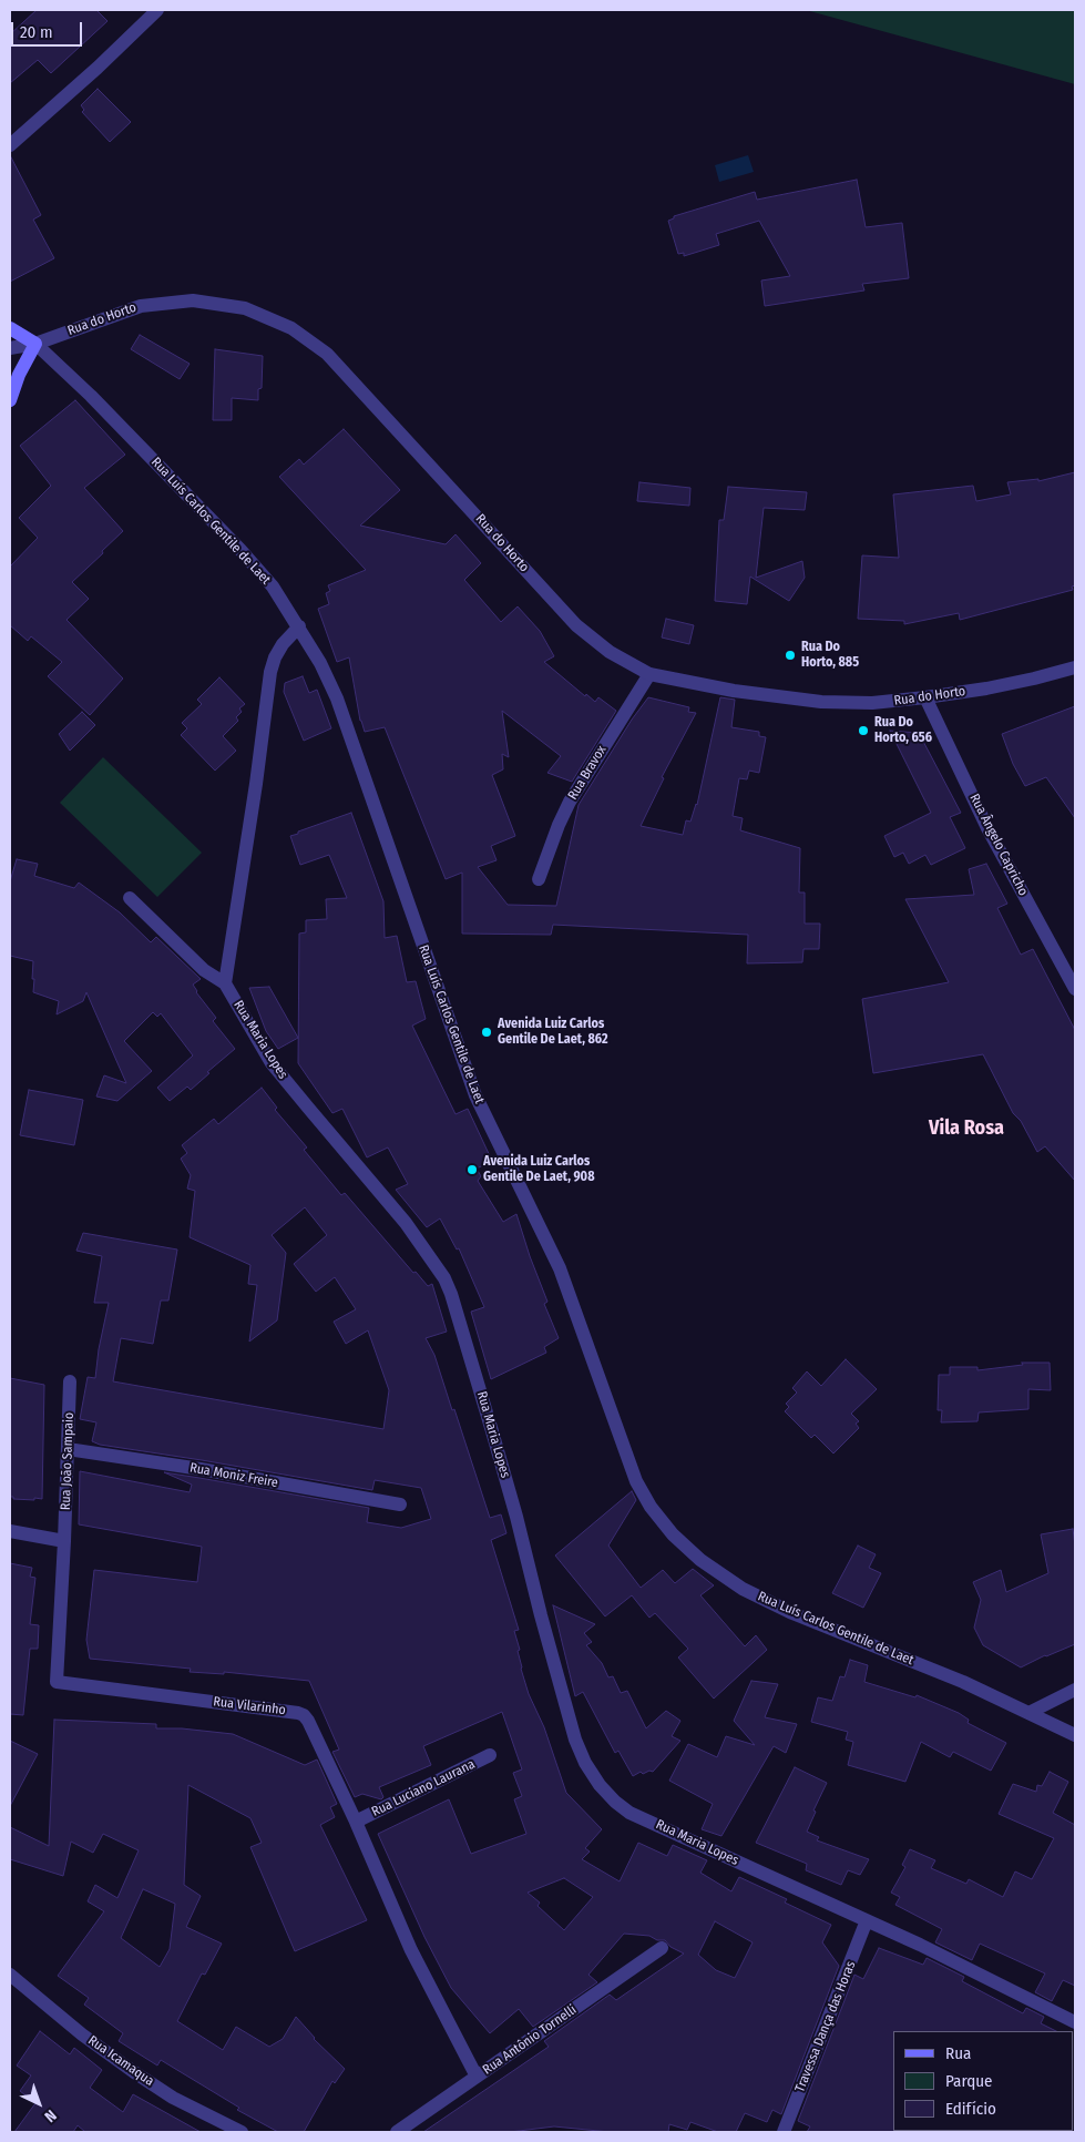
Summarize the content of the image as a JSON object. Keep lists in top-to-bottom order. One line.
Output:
{"streets":{"main road":["Rua Luís Carlos Gentile de Laet"],"street":["Rua do Horto","Rua Bravox","Rua Ângelo Capricho","Rua Maria Lopes","Rua João Sampaio","Rua Moniz Freire","Rua Vilarinho","Rua Luciano Laurana","Travessa Dança das Horas","Rua Antônio Tornelli","Rua Icamaqua"]},"crossings":[["Rua do Horto","Rua Luís Carlos Gentile de Laet"],["Rua do Horto","Rua Bravox"],["Rua do Horto","Rua Ângelo Capricho"],["Rua Maria Lopes","Travessa Dança das Horas"],["Rua João Sampaio","Rua Moniz Freire"],["Rua João Sampaio","Rua Vilarinho"],["Rua Vilarinho","Rua Luciano Laurana"],["Rua Vilarinho","Rua Antônio Tornelli"]],"districts":["Vila Rosa"],"places":["Rua Do Horto, 885","Rua Do Horto, 656","Avenida Luiz Carlos Gentile De Laet, 862","Avenida Luiz Carlos Gentile De Laet, 908"],"legend":["Rua","Parque","Edifício"],"scale_bar":"20 m","north":"bottom right"}
